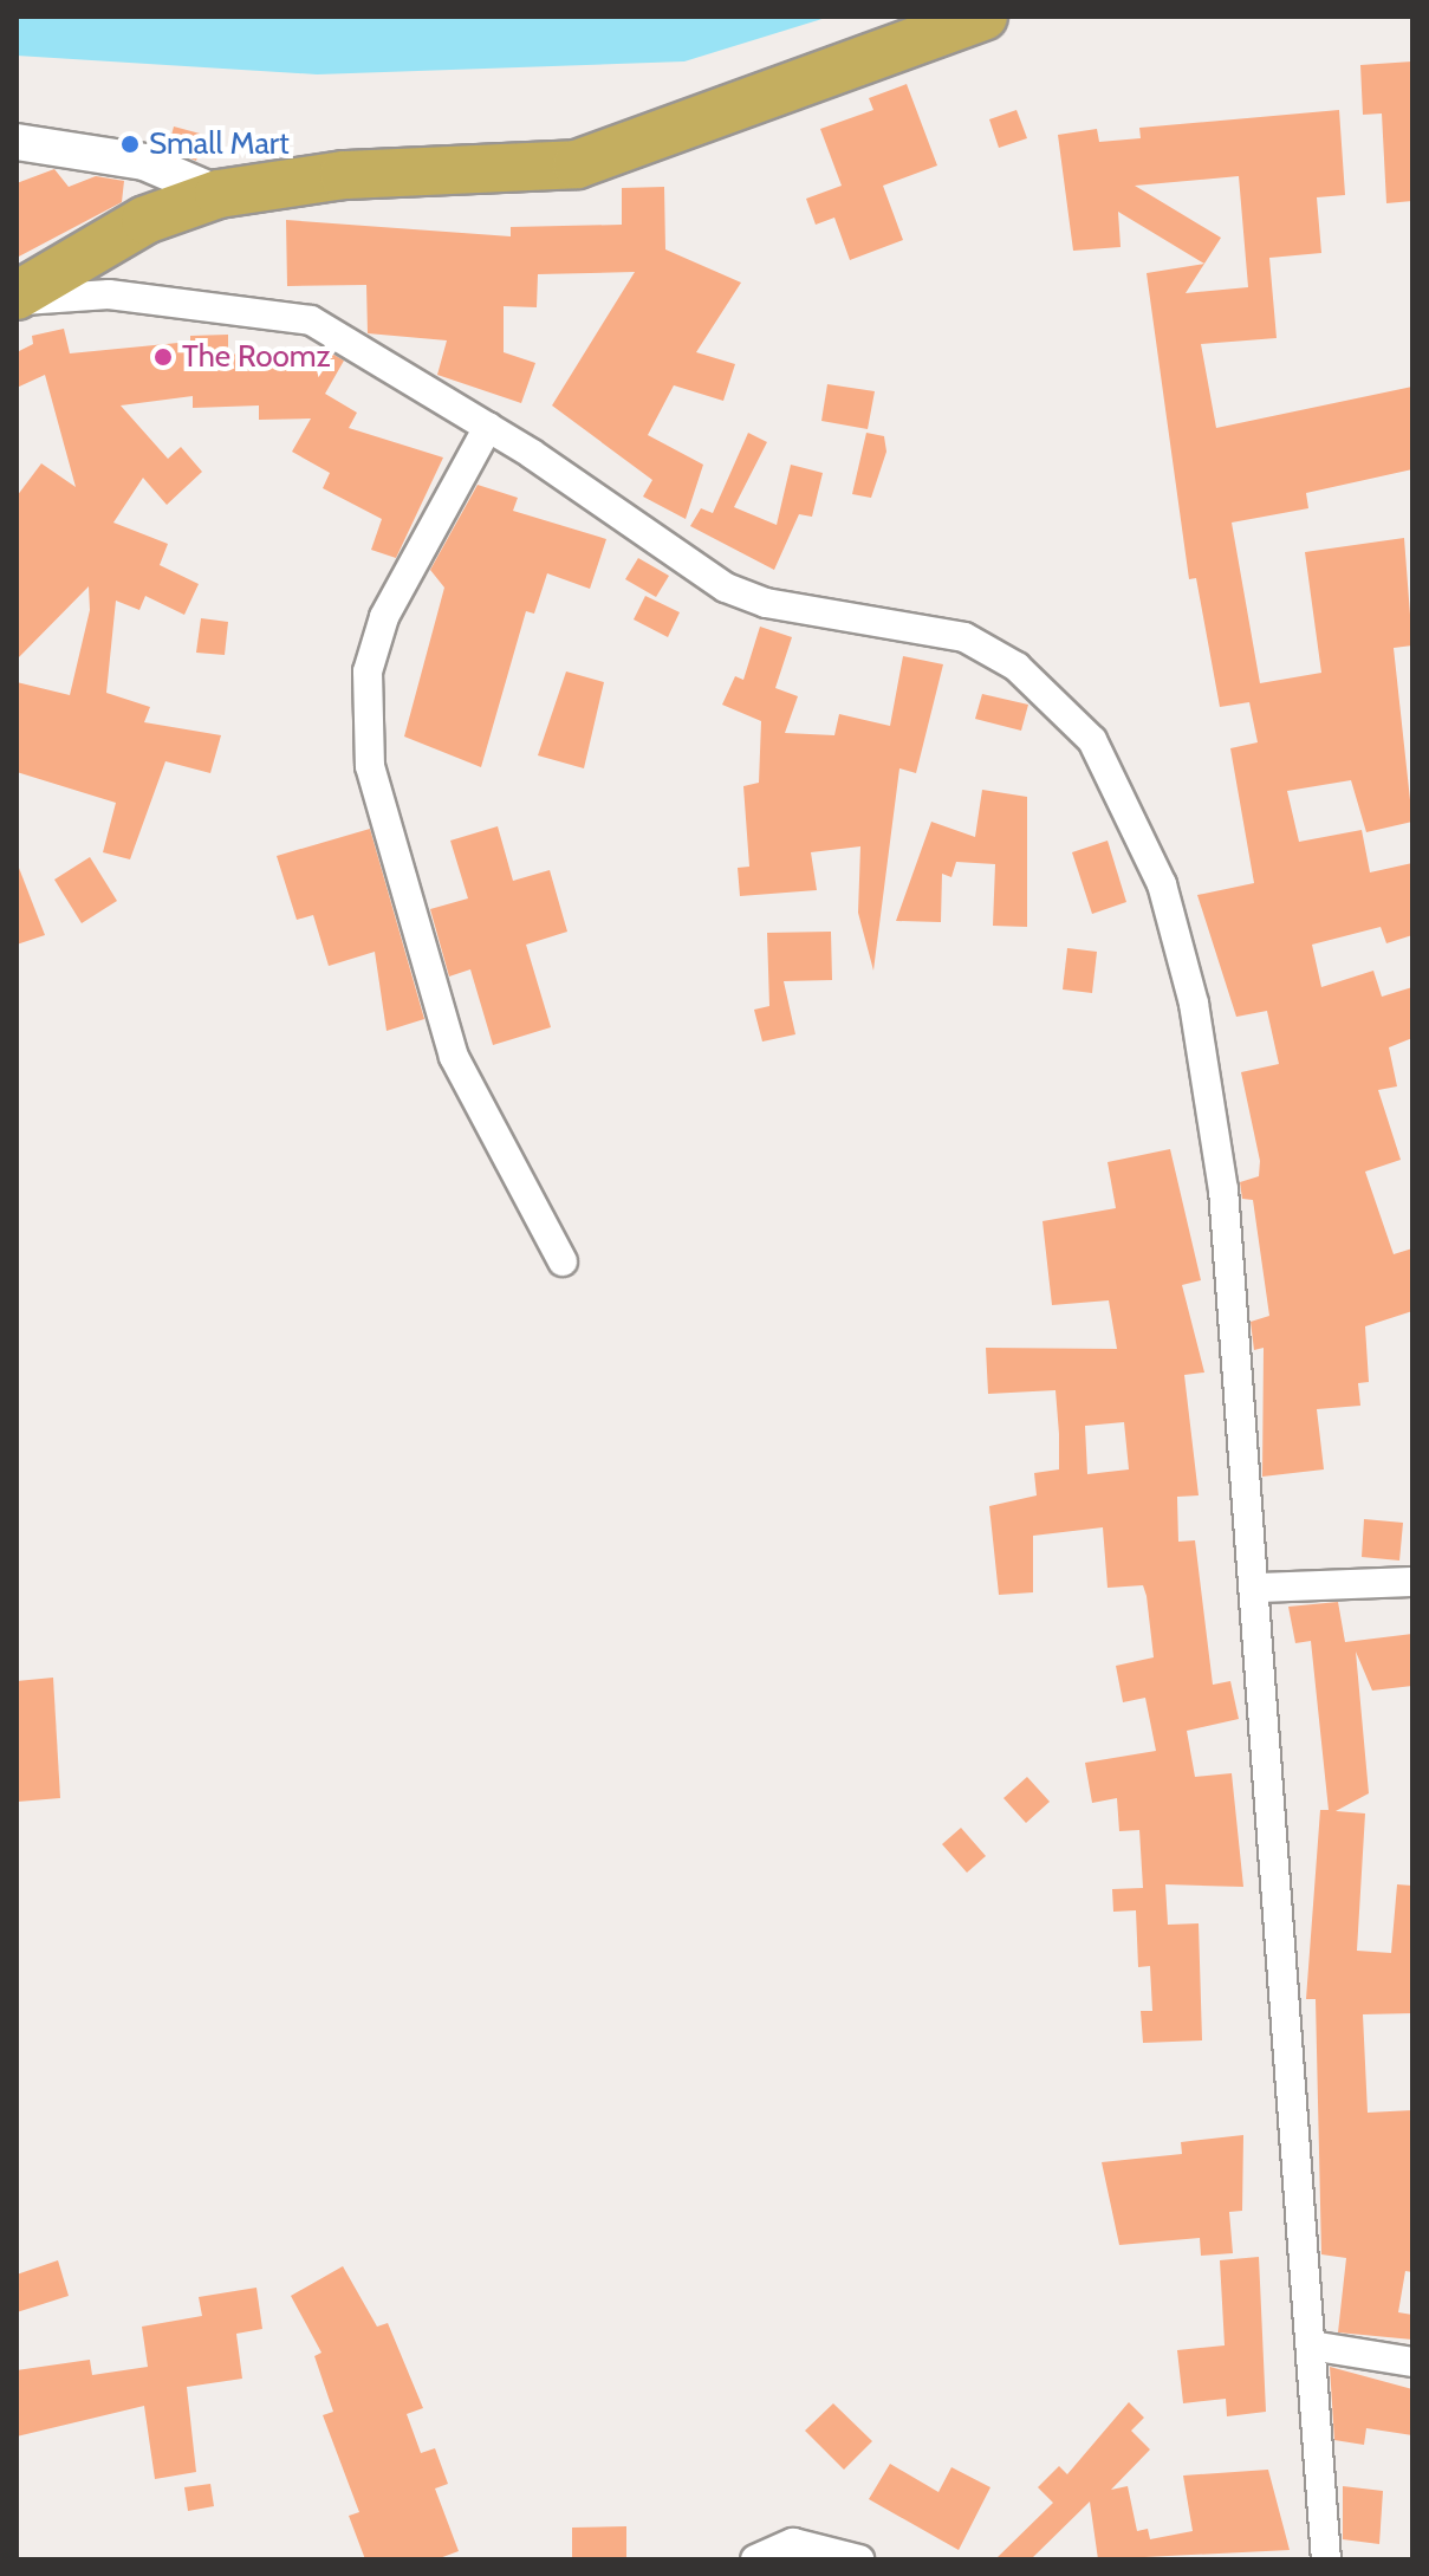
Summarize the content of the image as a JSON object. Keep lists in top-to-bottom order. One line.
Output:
{"places":["Small Mart","The Roomz"]}
